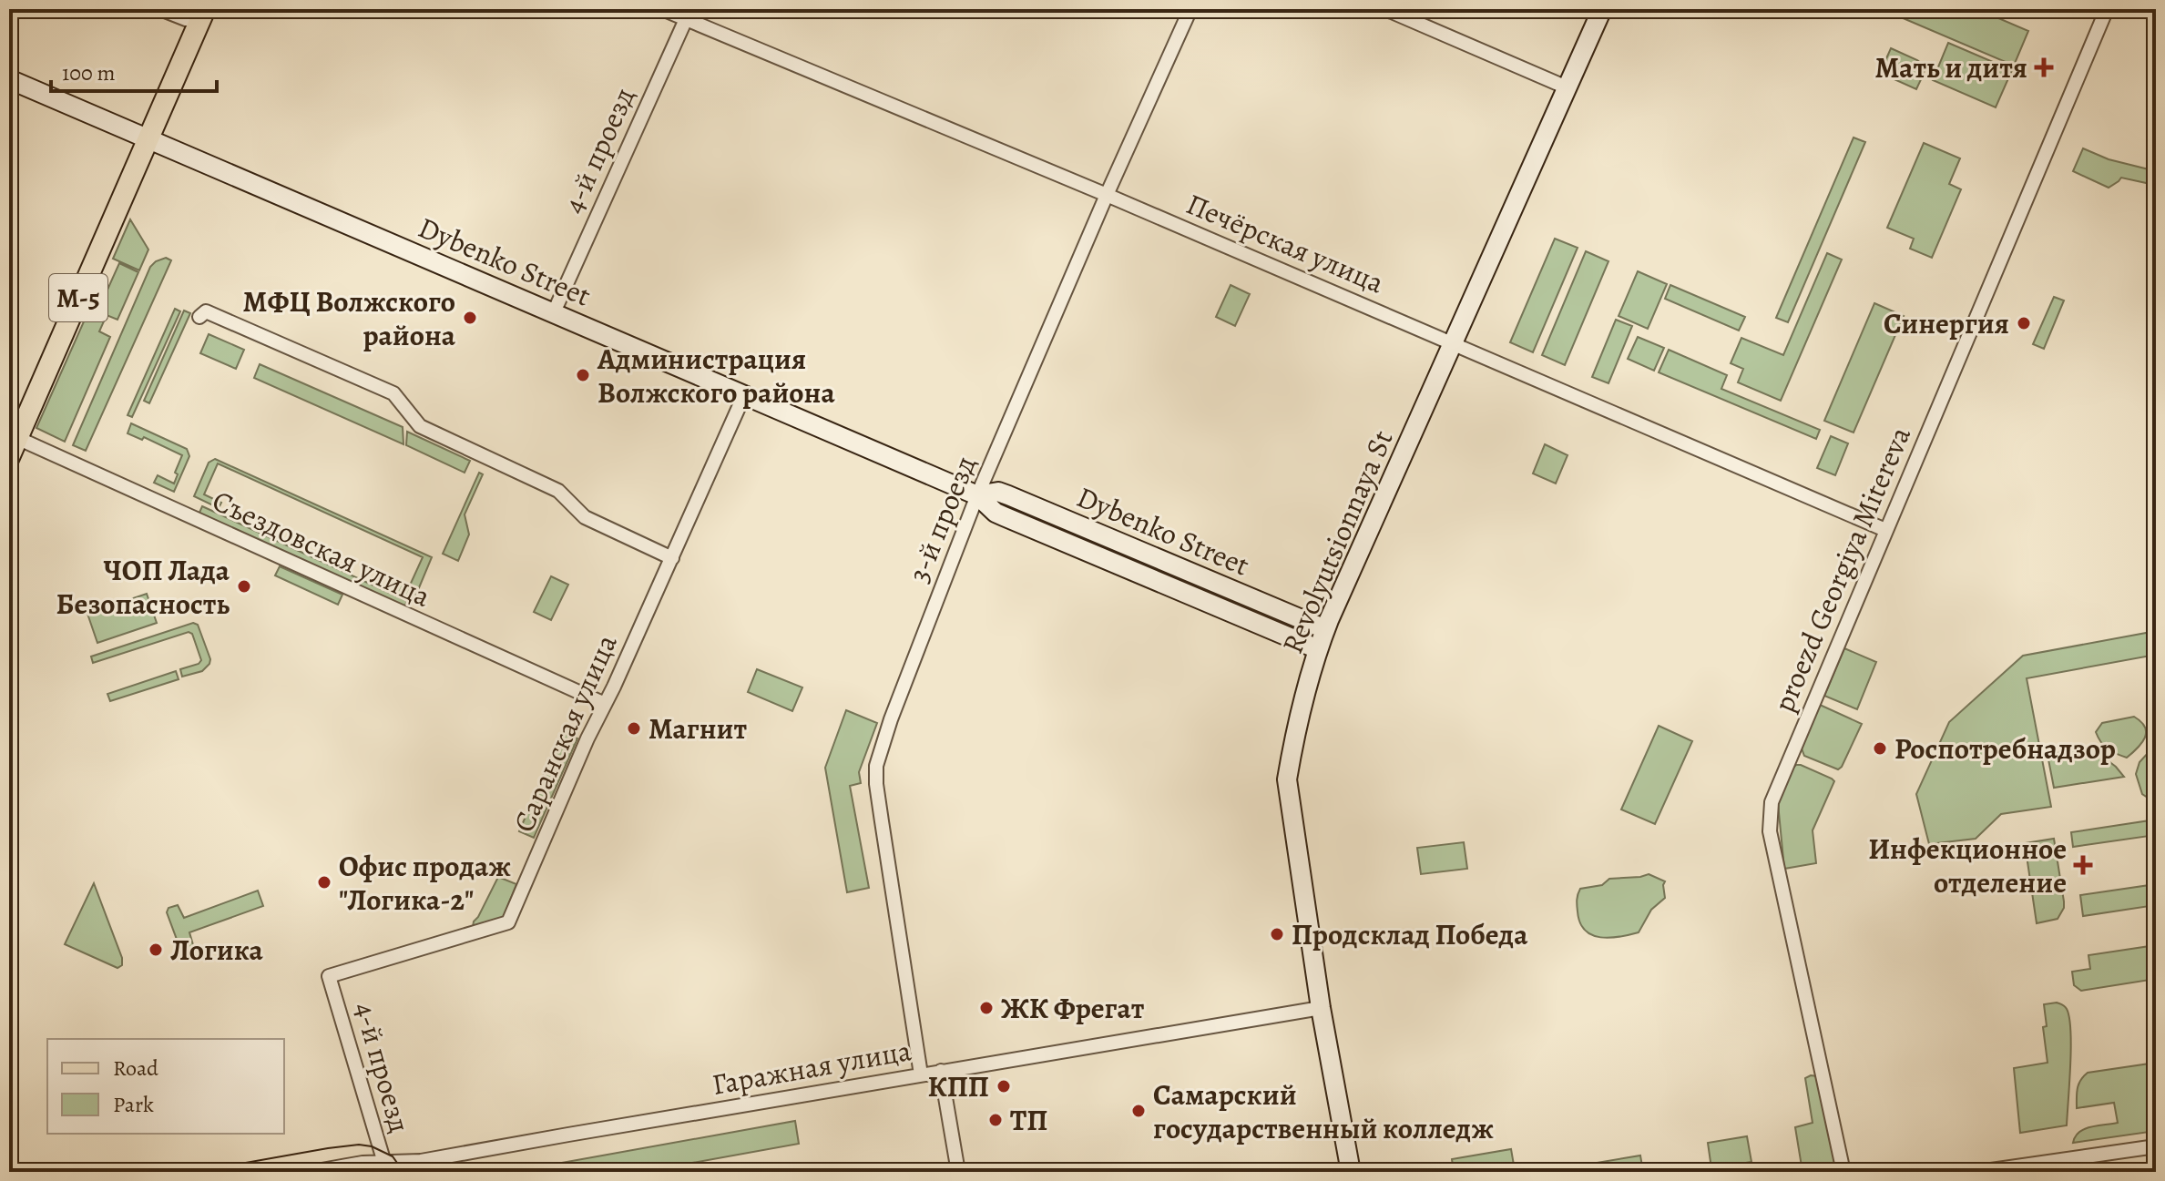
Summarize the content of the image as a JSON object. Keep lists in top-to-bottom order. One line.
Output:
{"streets":{"main road":["Dybenko Street","М-5","Revolyutsionnaya St"],"street":["4-й проезд","Печёрская улица","3-й проезд","Съездовская улица","proezd Georgiya Mitereva","Саранская улица","Гаражная улица"]},"crossings":[["4-й проезд","Печёрская улица"],["4-й проезд","Dybenko Street"],["4-й проезд","Саранская улица"],["4-й проезд","Гаражная улица"],["Печёрская улица","3-й проезд"],["Печёрская улица","Revolyutsionnaya St"],["Печёрская улица","proezd Georgiya Mitereva"],["Dybenko Street","М-5"],["Dybenko Street","3-й проезд"],["Dybenko Street","Revolyutsionnaya St"],["Dybenko Street","Саранская улица"],["М-5","Съездовская улица"],["3-й проезд","Гаражная улица"],["Revolyutsionnaya St","Гаражная улица"],["Съездовская улица","Саранская улица"]],"places":{"health":["Мать и дитя","Инфекционное отделение"],"other":["МФЦ Волжского района","Синергия","Администрация Волжского района","ЧОП Лада Безопасность","Магнит","Роспотребнадзор","Офис продаж \"Логика-2\"","Продсклад Победа","Логика","ЖК Фрегат","КПП","Самарский государственный колледж","ТП"]},"legend":["Road","Park"],"scale_bar":"100 m"}
